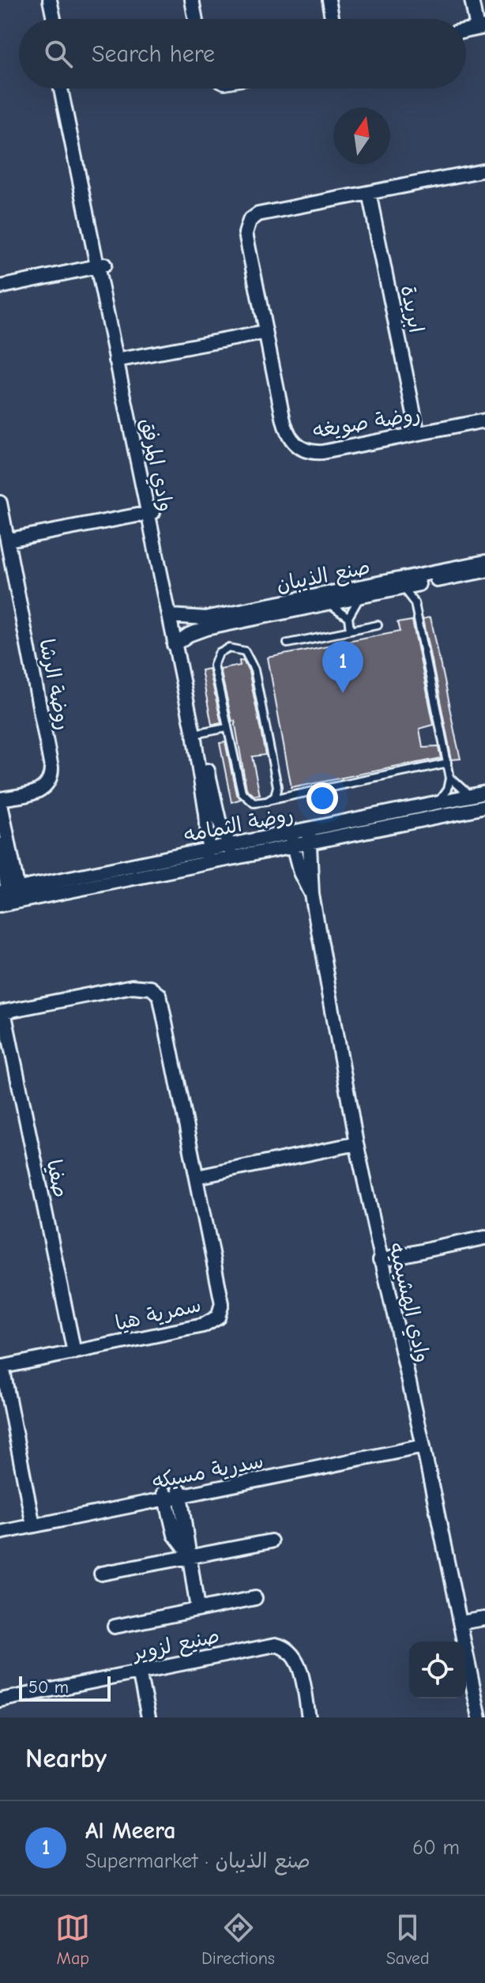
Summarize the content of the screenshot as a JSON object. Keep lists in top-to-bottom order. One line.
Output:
{"streets":{"street":["ابريدة","روضة صويغه","وادي المرفق","صنع الذيبان","روضة الرشا","روضة الثمامه","صفيا","وادي الهشيميه","سمرية هيا","سدرية مسيكه","صنيع لزوير"]},"crossings":[["ابريدة","روضة صويغه"],["وادي المرفق","صنع الذيبان"],["وادي المرفق","روضة الثمامه"],["روضة الرشا","روضة الثمامه"],["روضة الثمامه","وادي الهشيميه"],["صفيا","سمرية هيا"],["وادي الهشيميه","سدرية مسيكه"],["سمرية هيا","سدرية مسيكه"]],"scale_bar":"50 m","north":"top","page":{"search":"Search here","pins":"1","scale":"50 m","heading":"Nearby","list":[{"mark":"1","name":"Al Meera","note":"Supermarket · صنع الذيبان","value":"60 m"}],"nav":["Map","Directions","Saved"]}}
